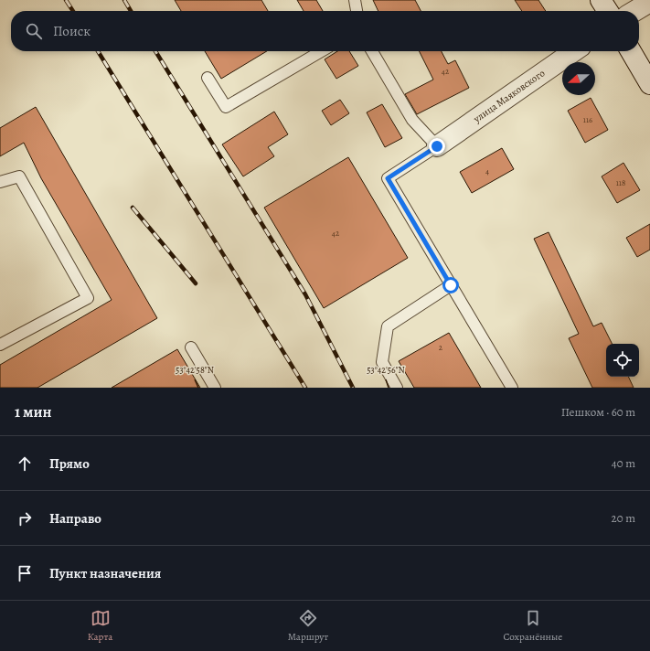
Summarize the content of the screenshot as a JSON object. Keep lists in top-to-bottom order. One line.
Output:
{"streets":{"street":["улица Маяковского"]},"house_numbers":["42","116","4","118","42","2"],"north":"left","page":{"search":"Поиск","heading":["1 мин","Пешком · 60 m"],"list":[["Прямо","40 m"],["Направо","20 m"],"Пункт назначения"],"nav":["Карта","Маршрут","Сохранённые"]},"coordinates":["53°42'58\"N","53°42'56\"N"]}
